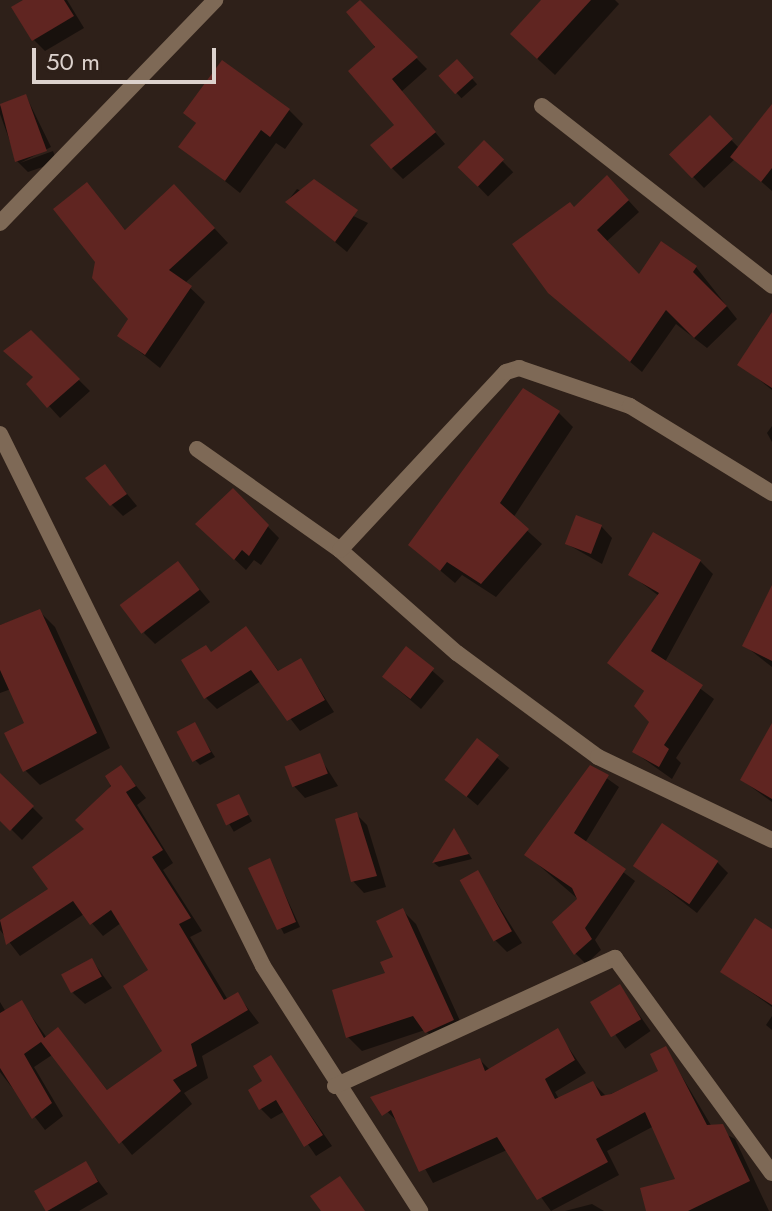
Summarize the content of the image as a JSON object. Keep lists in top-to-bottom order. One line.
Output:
{"scale_bar":"50 m"}
